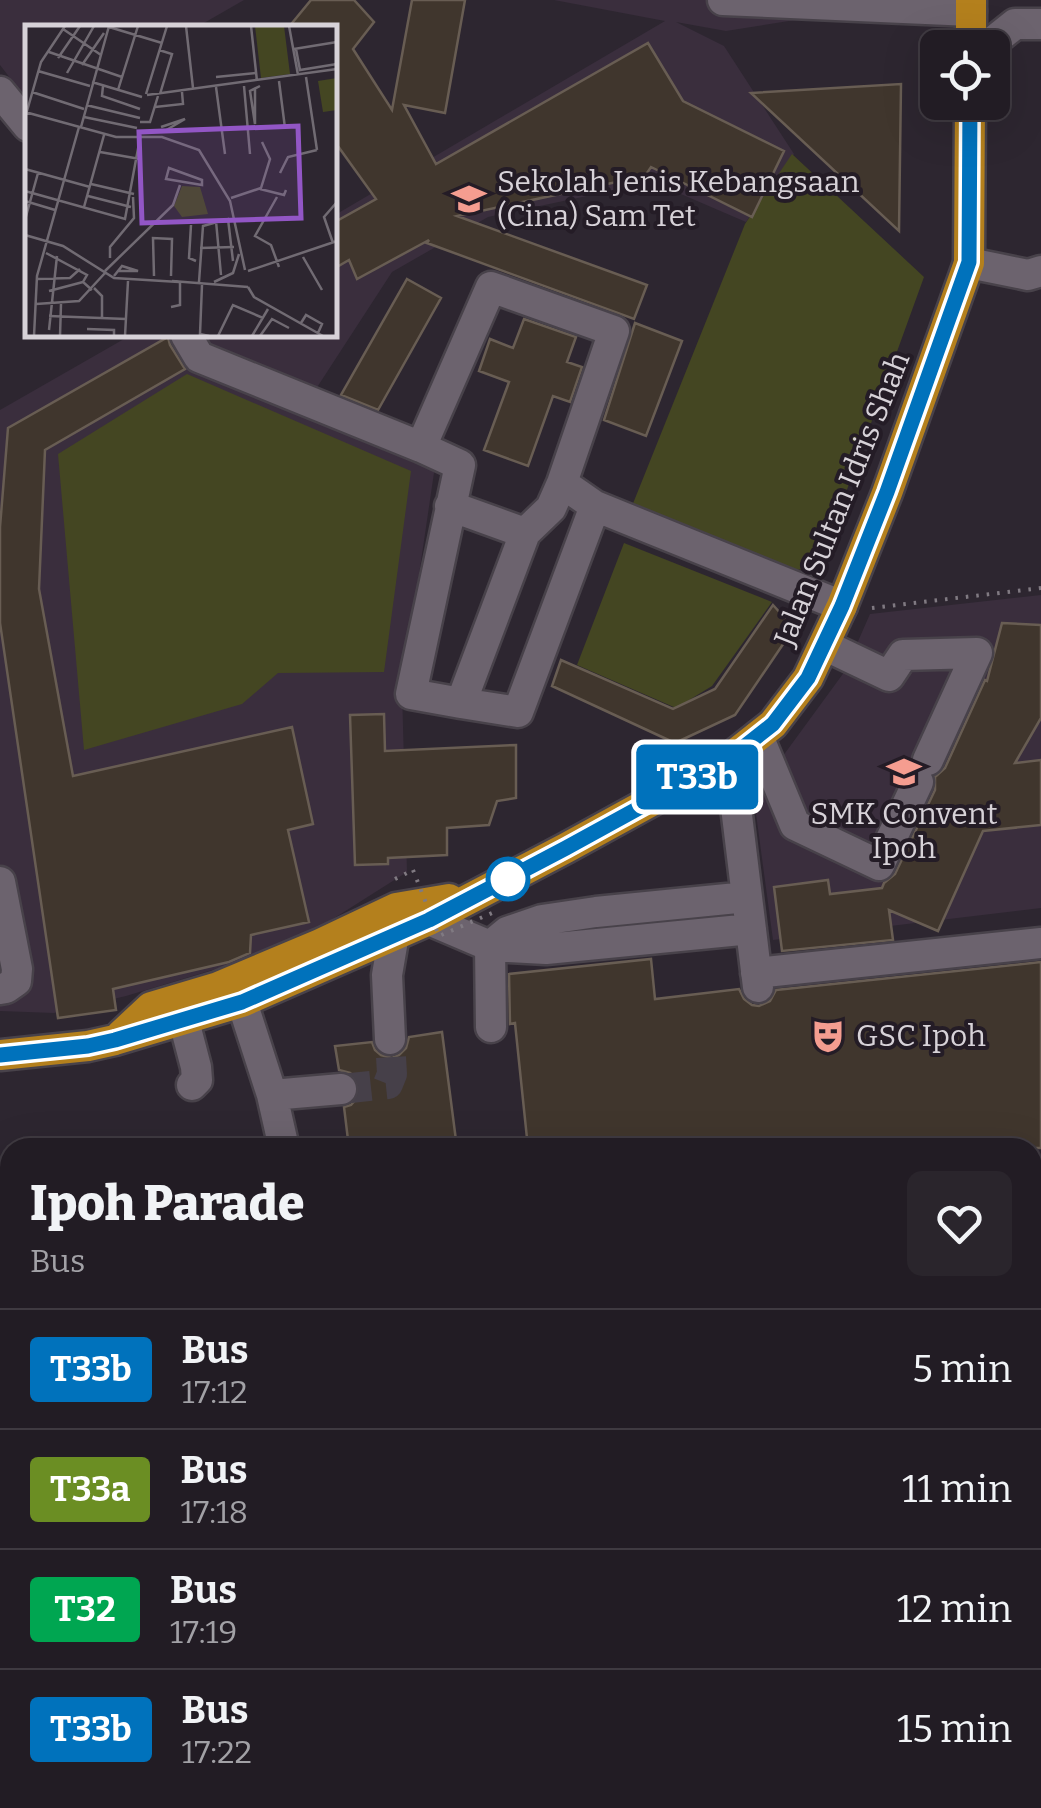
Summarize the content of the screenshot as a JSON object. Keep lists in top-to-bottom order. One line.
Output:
{"streets":{"highway":["Jalan Sultan Idris Shah"]},"places":{"school or university":["Sekolah Jenis Kebangsaan (Cina) Sam Tet","SMK Convent Ipoh"],"theatre":["GSC Ipoh"]},"lines":["bus line T33b"],"page":{"on_map":"T33b","heading":["Ipoh Parade","Bus"],"list":[{"mark":"T33b","name":"Bus","note":"17:12","value":"5 min"},{"mark":"T33a","name":"Bus","note":"17:18","value":"11 min"},{"mark":"T32","name":"Bus","note":"17:19","value":"12 min"},{"mark":"T33b","name":"Bus","note":"17:22","value":"15 min"}]}}
